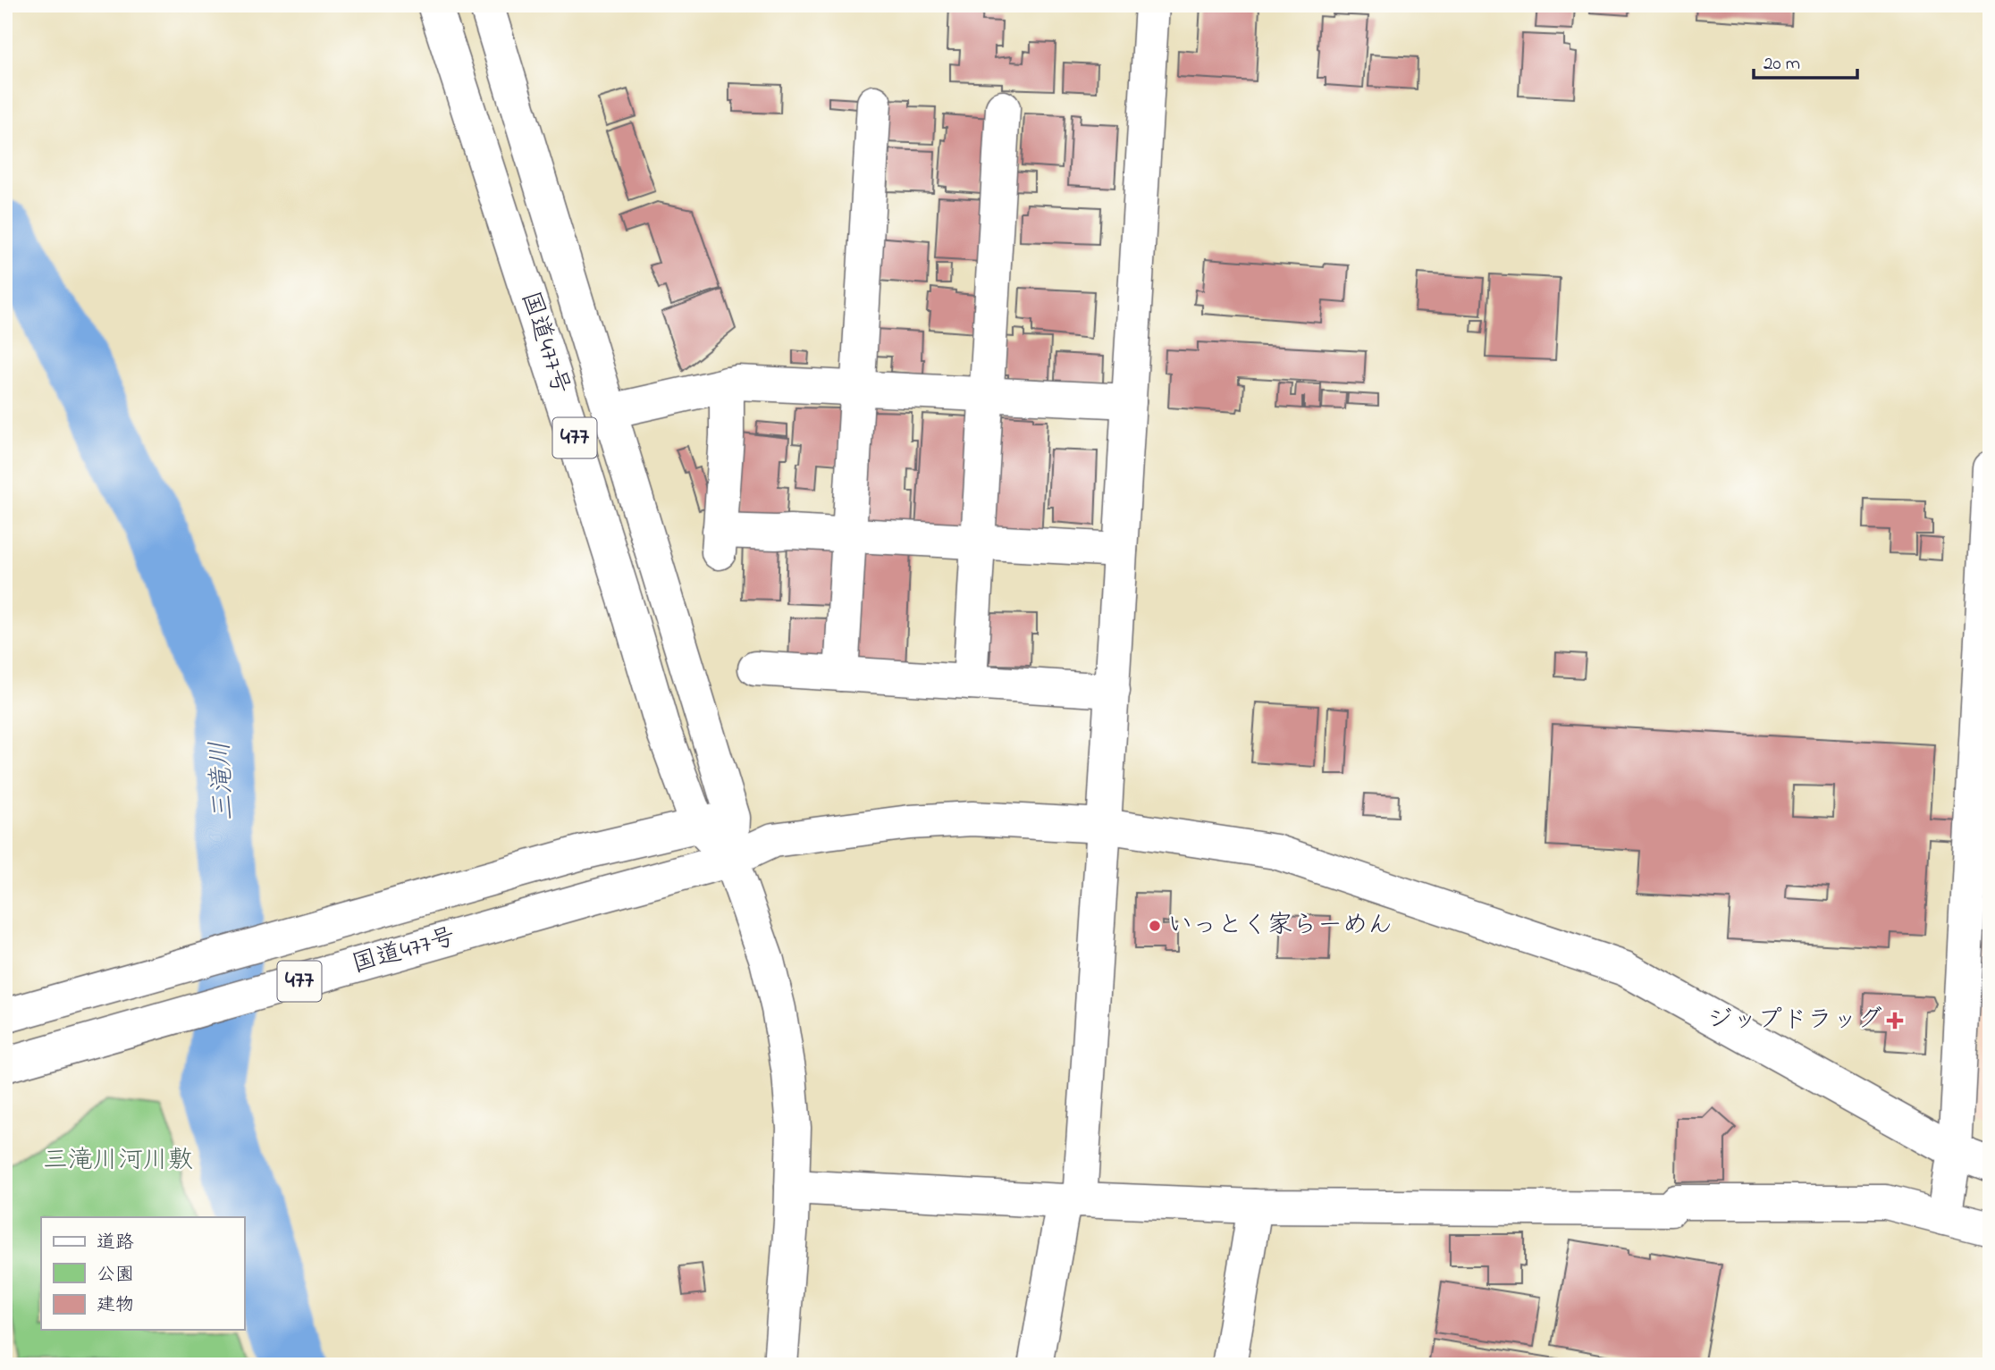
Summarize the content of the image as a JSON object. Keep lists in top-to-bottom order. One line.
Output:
{"streets":{"main road":["国道477号","477"]},"water":["三滝川"],"parks":["三滝川河川敷"],"places":{"other":["いっとく家らーめん"],"health":["ジップドラッグ"]},"legend":["道路","公園","建物"],"scale_bar":"20 m"}
